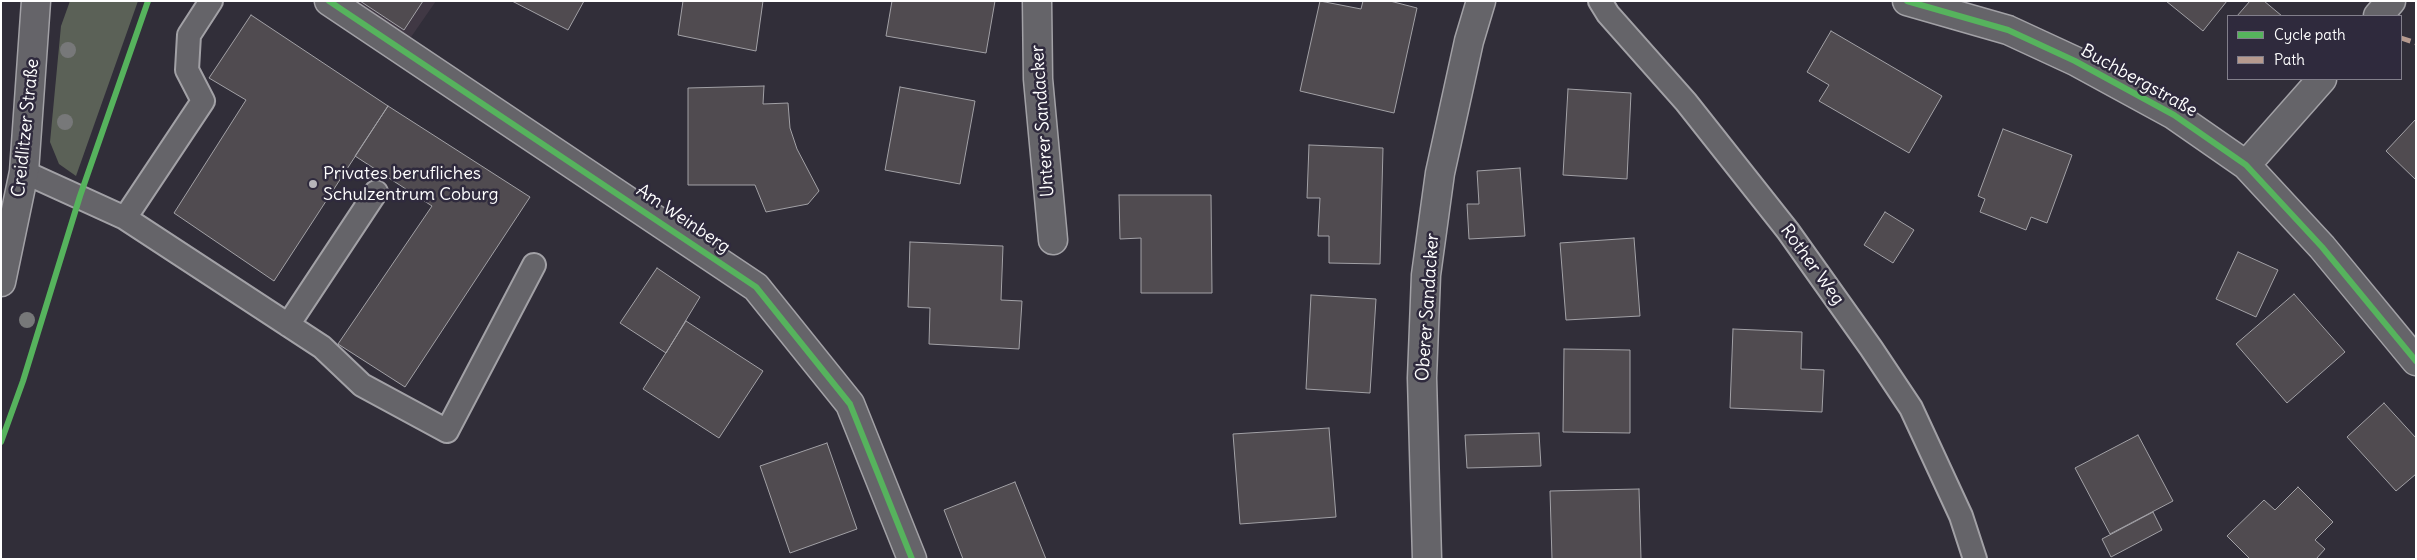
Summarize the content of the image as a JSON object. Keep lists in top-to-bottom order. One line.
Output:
{"streets":{"street":["Buchbergstraße","Unterer Sandacker","Creidlitzer Straße","Am Weinberg","Oberer Sandacker"],"lane":["Rother Weg"]},"places":["Privates berufliches Schulzentrum Coburg"],"legend":["Cycle path","Path"]}
